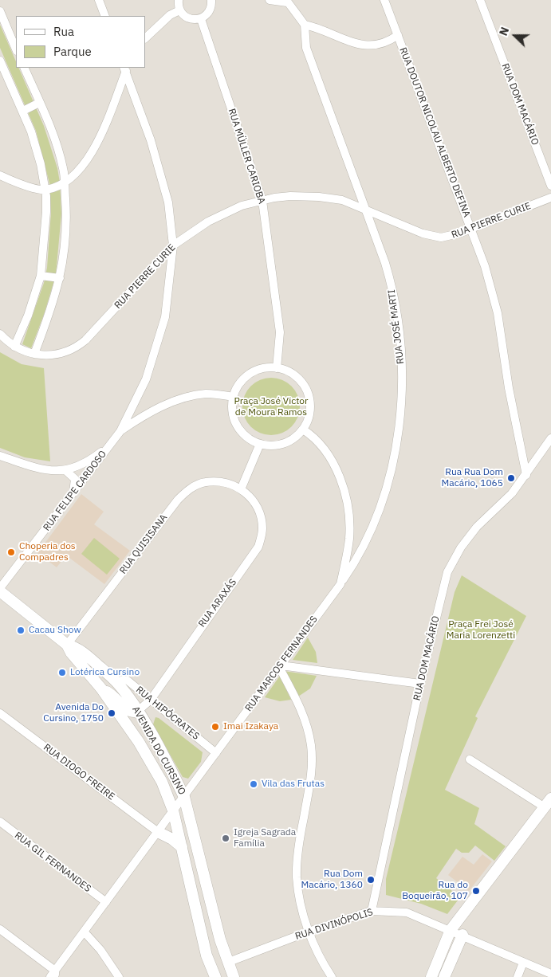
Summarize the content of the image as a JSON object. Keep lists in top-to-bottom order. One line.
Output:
{"streets":{"main road":["AVENIDA DO CURSINO"],"street":["RUA DOM MACÁRIO","RUA DOUTOR NICOLAU ALBERTO DEFINA","RUA MÜLLER CARIOBA","RUA PIERRE CURIE","RUA JOSÉ MARTI","RUA FELIPE CARDOSO","RUA QUISISANA","RUA ARAXÁS","RUA MARCOS FERNANDES","RUA HIPÓCRATES","RUA DIOGO FREIRE","RUA GIL FERNANDES","RUA DIVINÓPOLIS"]},"crossings":[["RUA DOM MACÁRIO","RUA DOUTOR NICOLAU ALBERTO DEFINA"],["RUA DOM MACÁRIO","RUA DIVINÓPOLIS"],["RUA DOUTOR NICOLAU ALBERTO DEFINA","RUA PIERRE CURIE"],["RUA MÜLLER CARIOBA","RUA PIERRE CURIE"],["RUA MÜLLER CARIOBA","RUA FELIPE CARDOSO"],["RUA MÜLLER CARIOBA","RUA MARCOS FERNANDES"],["RUA PIERRE CURIE","RUA JOSÉ MARTI"],["RUA PIERRE CURIE","RUA FELIPE CARDOSO"],["RUA JOSÉ MARTI","RUA MARCOS FERNANDES"],["RUA FELIPE CARDOSO","RUA MARCOS FERNANDES"],["RUA QUISISANA","RUA ARAXÁS"],["RUA QUISISANA","AVENIDA DO CURSINO"],["RUA ARAXÁS","RUA HIPÓCRATES"],["RUA ARAXÁS","AVENIDA DO CURSINO"],["RUA MARCOS FERNANDES","RUA HIPÓCRATES"],["RUA MARCOS FERNANDES","AVENIDA DO CURSINO"],["RUA MARCOS FERNANDES","RUA DIOGO FREIRE"],["RUA MARCOS FERNANDES","RUA GIL FERNANDES"],["RUA HIPÓCRATES","AVENIDA DO CURSINO"],["AVENIDA DO CURSINO","RUA DIVINÓPOLIS"]],"parks":["Praça José Victor de Moura Ramos","Praça Frei José Maria Lorenzetti"],"places":["Rua Rua Dom Macário, 1065","Choperia dos Compadres","Cacau Show","Lotérica Cursino","Avenida Do Cursino, 1750","Imai Izakaya","Vila das Frutas","Igreja Sagrada Família","Rua Dom Macário, 1360","Rua do Boqueirão, 107"],"legend":["Rua","Parque"],"north":"left"}
